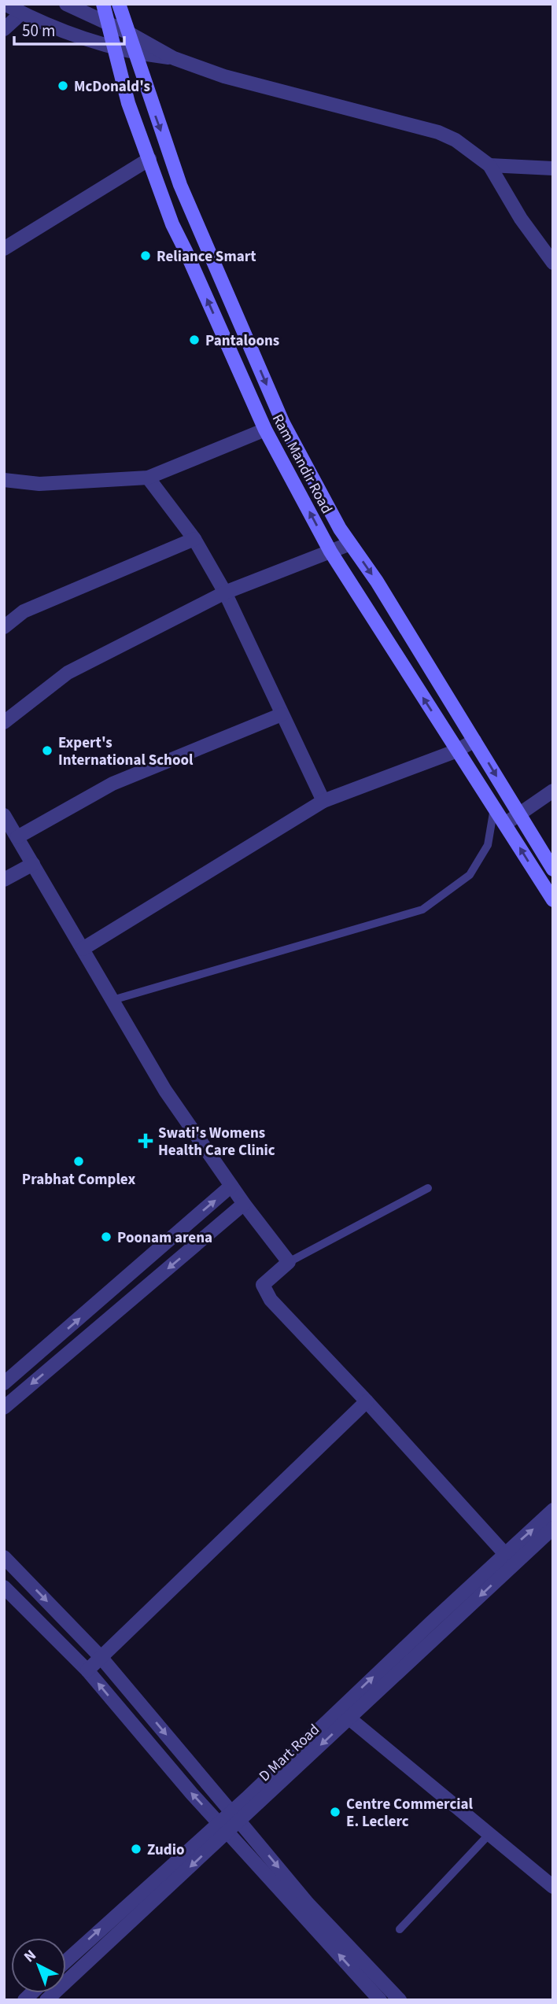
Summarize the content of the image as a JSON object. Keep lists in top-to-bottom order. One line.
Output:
{"streets":{"main road":["Ram Mandir Road"],"street":["D Mart Road"]},"places":{"other":["McDonald's","Reliance Smart","Pantaloons","Expert's International School","Prabhat Complex","Poonam arena","Centre Commercial E. Leclerc","Zudio"],"health":["Swati's Womens Health Care Clinic"]},"scale_bar":"50 m","north":"top left"}
